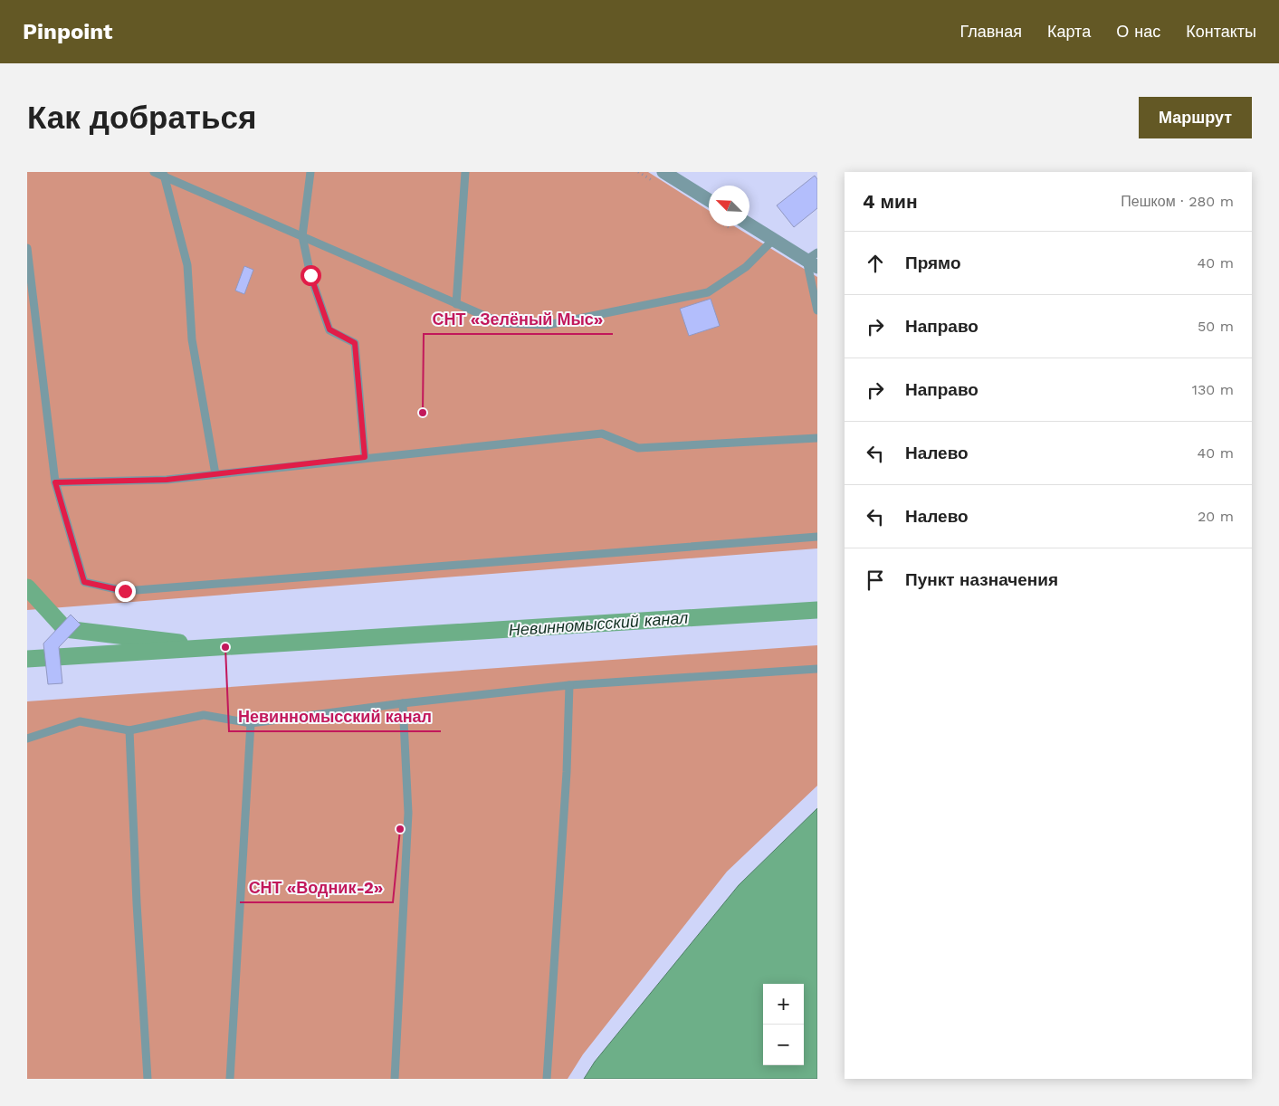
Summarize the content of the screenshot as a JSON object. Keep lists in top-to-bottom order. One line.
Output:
{"water":["Невинномысский канал"],"places":["СНТ «Зелёный Мыс»","Невинномысский канал","СНТ «Водник-2»"],"north":"top left","page":{"header":"Pinpoint","nav":["Главная","Карта","О нас","Контакты"],"buttons":"Маршрут","title":"Как добраться","heading":["4 мин","Пешком · 280 m"],"list":[["Прямо","40 m"],["Направо","50 m"],["Направо","130 m"],["Налево","40 m"],["Налево","20 m"],"Пункт назначения"],"map_buttons":["+","−"]}}
